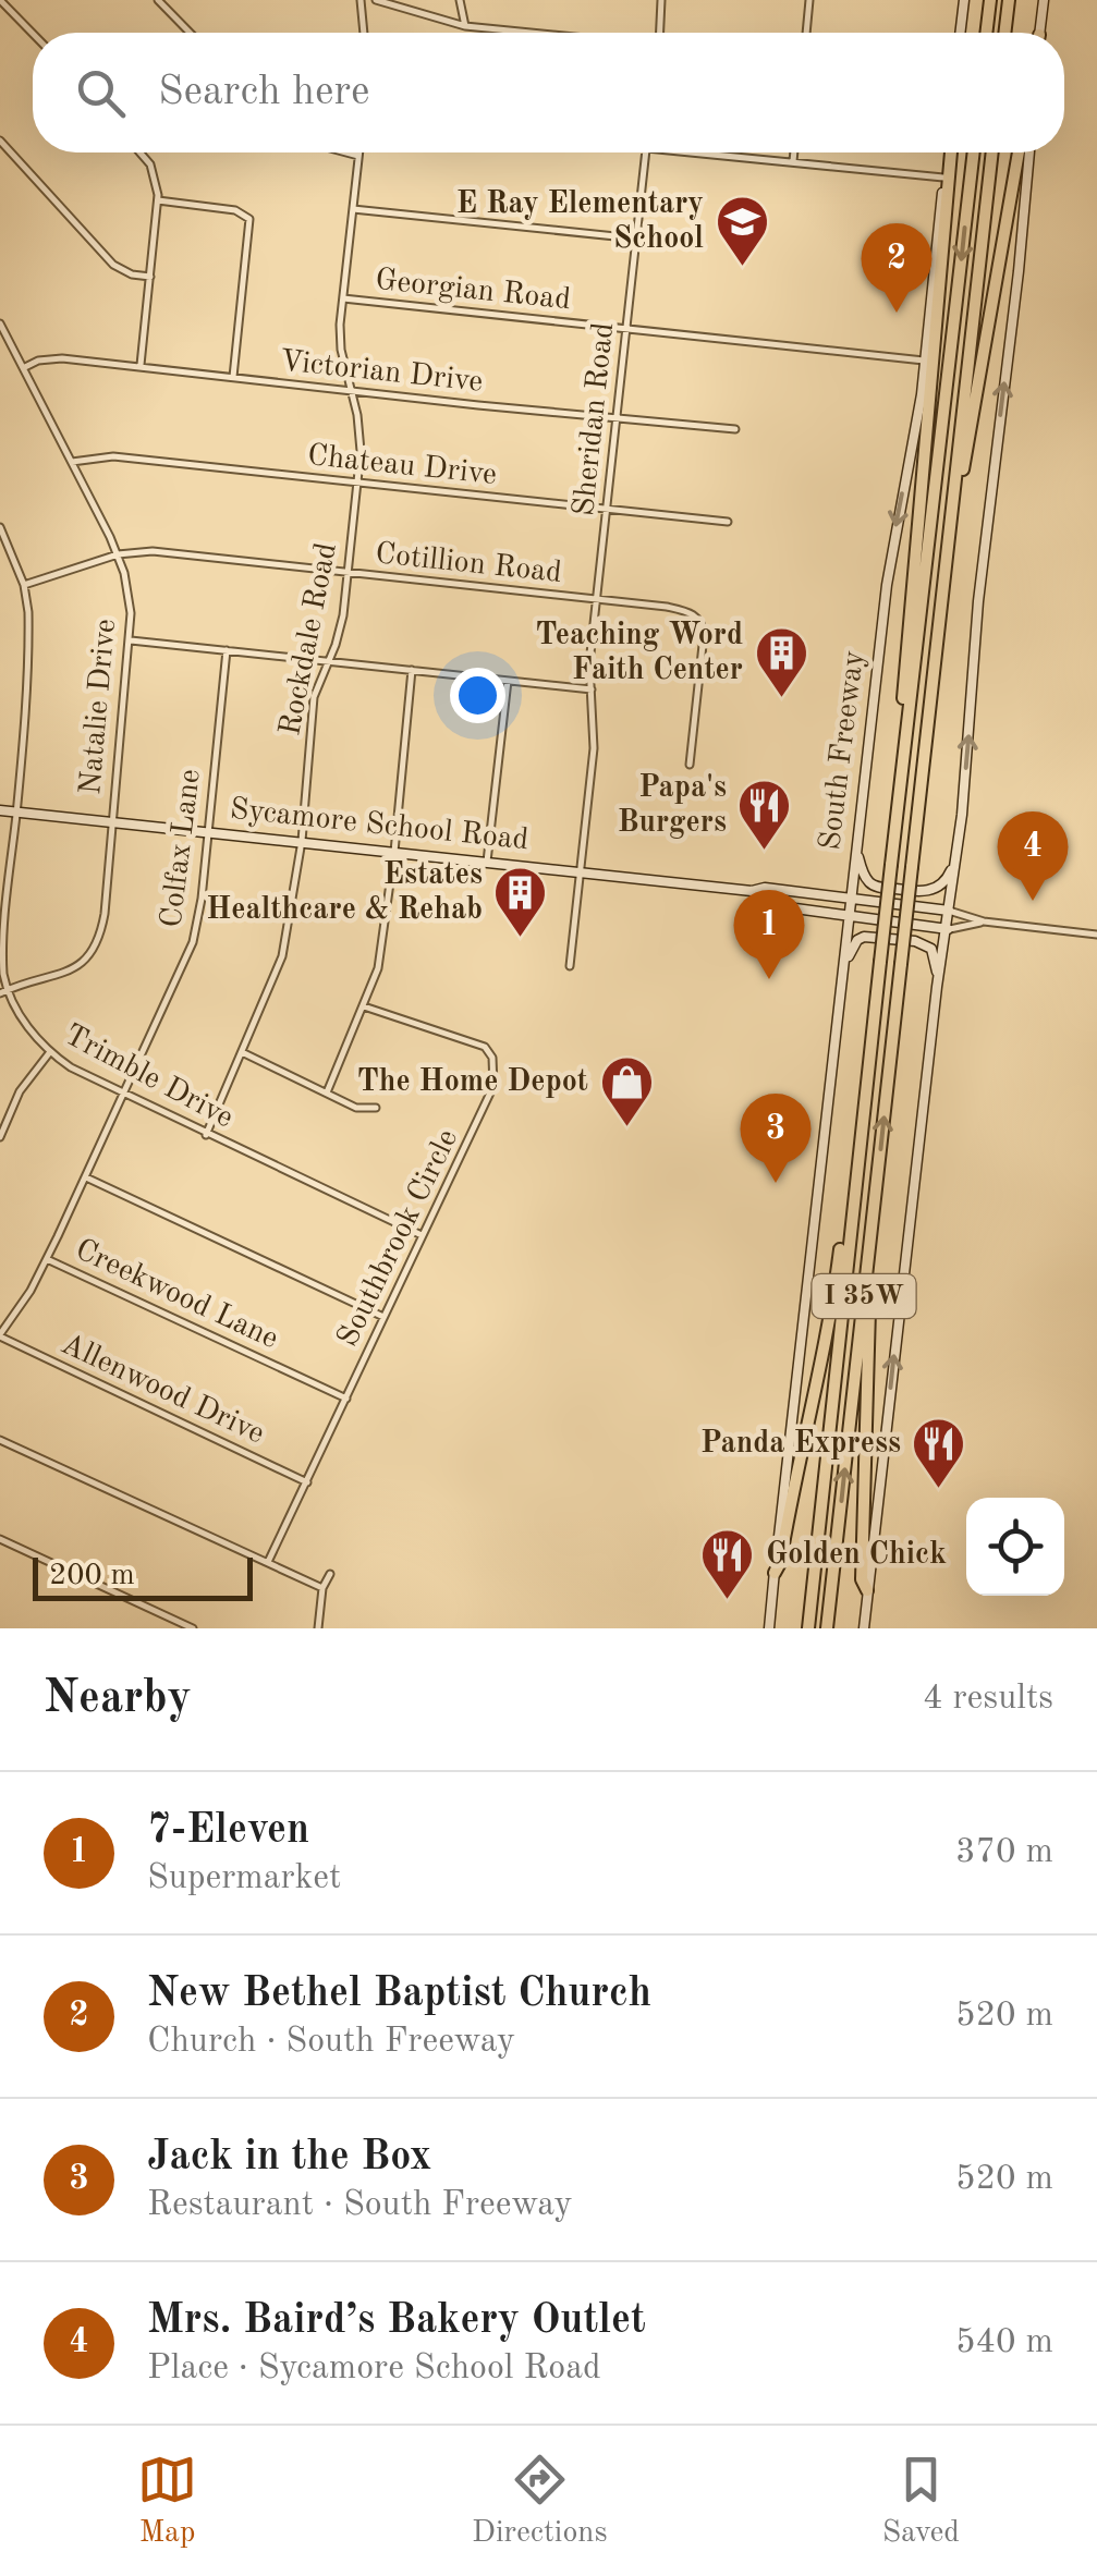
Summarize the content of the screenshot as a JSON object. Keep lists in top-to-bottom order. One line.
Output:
{"streets":{"highway":["South Freeway","I 35W"],"main road":["Sycamore School Road"],"street":["Georgian Road","Victorian Drive","Sheridan Road","Chateau Drive","Cotillion Road","Rockdale Road","Natalie Drive","Colfax Lane","Trimble Drive","Southbrook Circle","Creekwood Lane","Allenwood Drive"]},"crossings":[["Georgian Road","Sheridan Road"],["Georgian Road","Rockdale Road"],["Georgian Road","South Freeway"],["Victorian Drive","Sheridan Road"],["Victorian Drive","Rockdale Road"],["Victorian Drive","Natalie Drive"],["Sheridan Road","Chateau Drive"],["Sheridan Road","Cotillion Road"],["Sheridan Road","Sycamore School Road"],["Chateau Drive","Rockdale Road"],["Chateau Drive","Natalie Drive"],["Cotillion Road","Rockdale Road"],["Cotillion Road","Natalie Drive"],["Cotillion Road","Trimble Drive"],["Rockdale Road","Sycamore School Road"],["Rockdale Road","Trimble Drive"],["Natalie Drive","Sycamore School Road"],["Natalie Drive","Trimble Drive"],["South Freeway","Sycamore School Road"],["Sycamore School Road","Colfax Lane"],["Sycamore School Road","Trimble Drive"],["Colfax Lane","Trimble Drive"],["Colfax Lane","Creekwood Lane"],["Colfax Lane","Allenwood Drive"],["Trimble Drive","Southbrook Circle"],["Southbrook Circle","Creekwood Lane"],["Southbrook Circle","Allenwood Drive"]],"places":{"school or university":["E Ray Elementary School"],"building":["Teaching Word Faith Center","Estates Healthcare & Rehab"],"restaurant":["Papa's Burgers","Panda Express","Golden Chick"],"shop":["The Home Depot"]},"scale_bar":"200 m","page":{"search":"Search here","pins":["2","4","1","3"],"scale":"200 m","heading":["Nearby","4 results"],"list":[{"mark":"1","name":"7-Eleven","note":"Supermarket","value":"370 m"},{"mark":"2","name":"New Bethel Baptist Church","note":"Church · South Freeway","value":"520 m"},{"mark":"3","name":"Jack in the Box","note":"Restaurant · South Freeway","value":"520 m"},{"mark":"4","name":"Mrs. Baird’s Bakery Outlet","note":"Place · Sycamore School Road","value":"540 m"}],"nav":["Map","Directions","Saved"]}}
